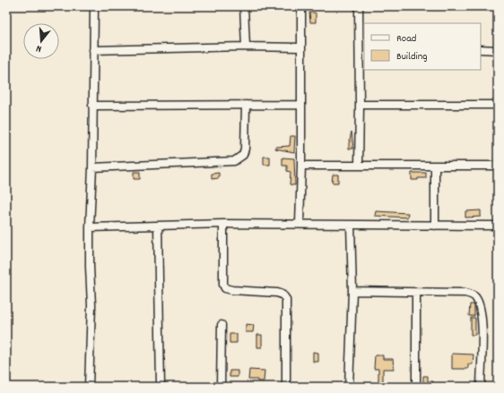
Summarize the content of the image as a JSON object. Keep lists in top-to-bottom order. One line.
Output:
{"legend":["Road","Building"],"north":"bottom"}
